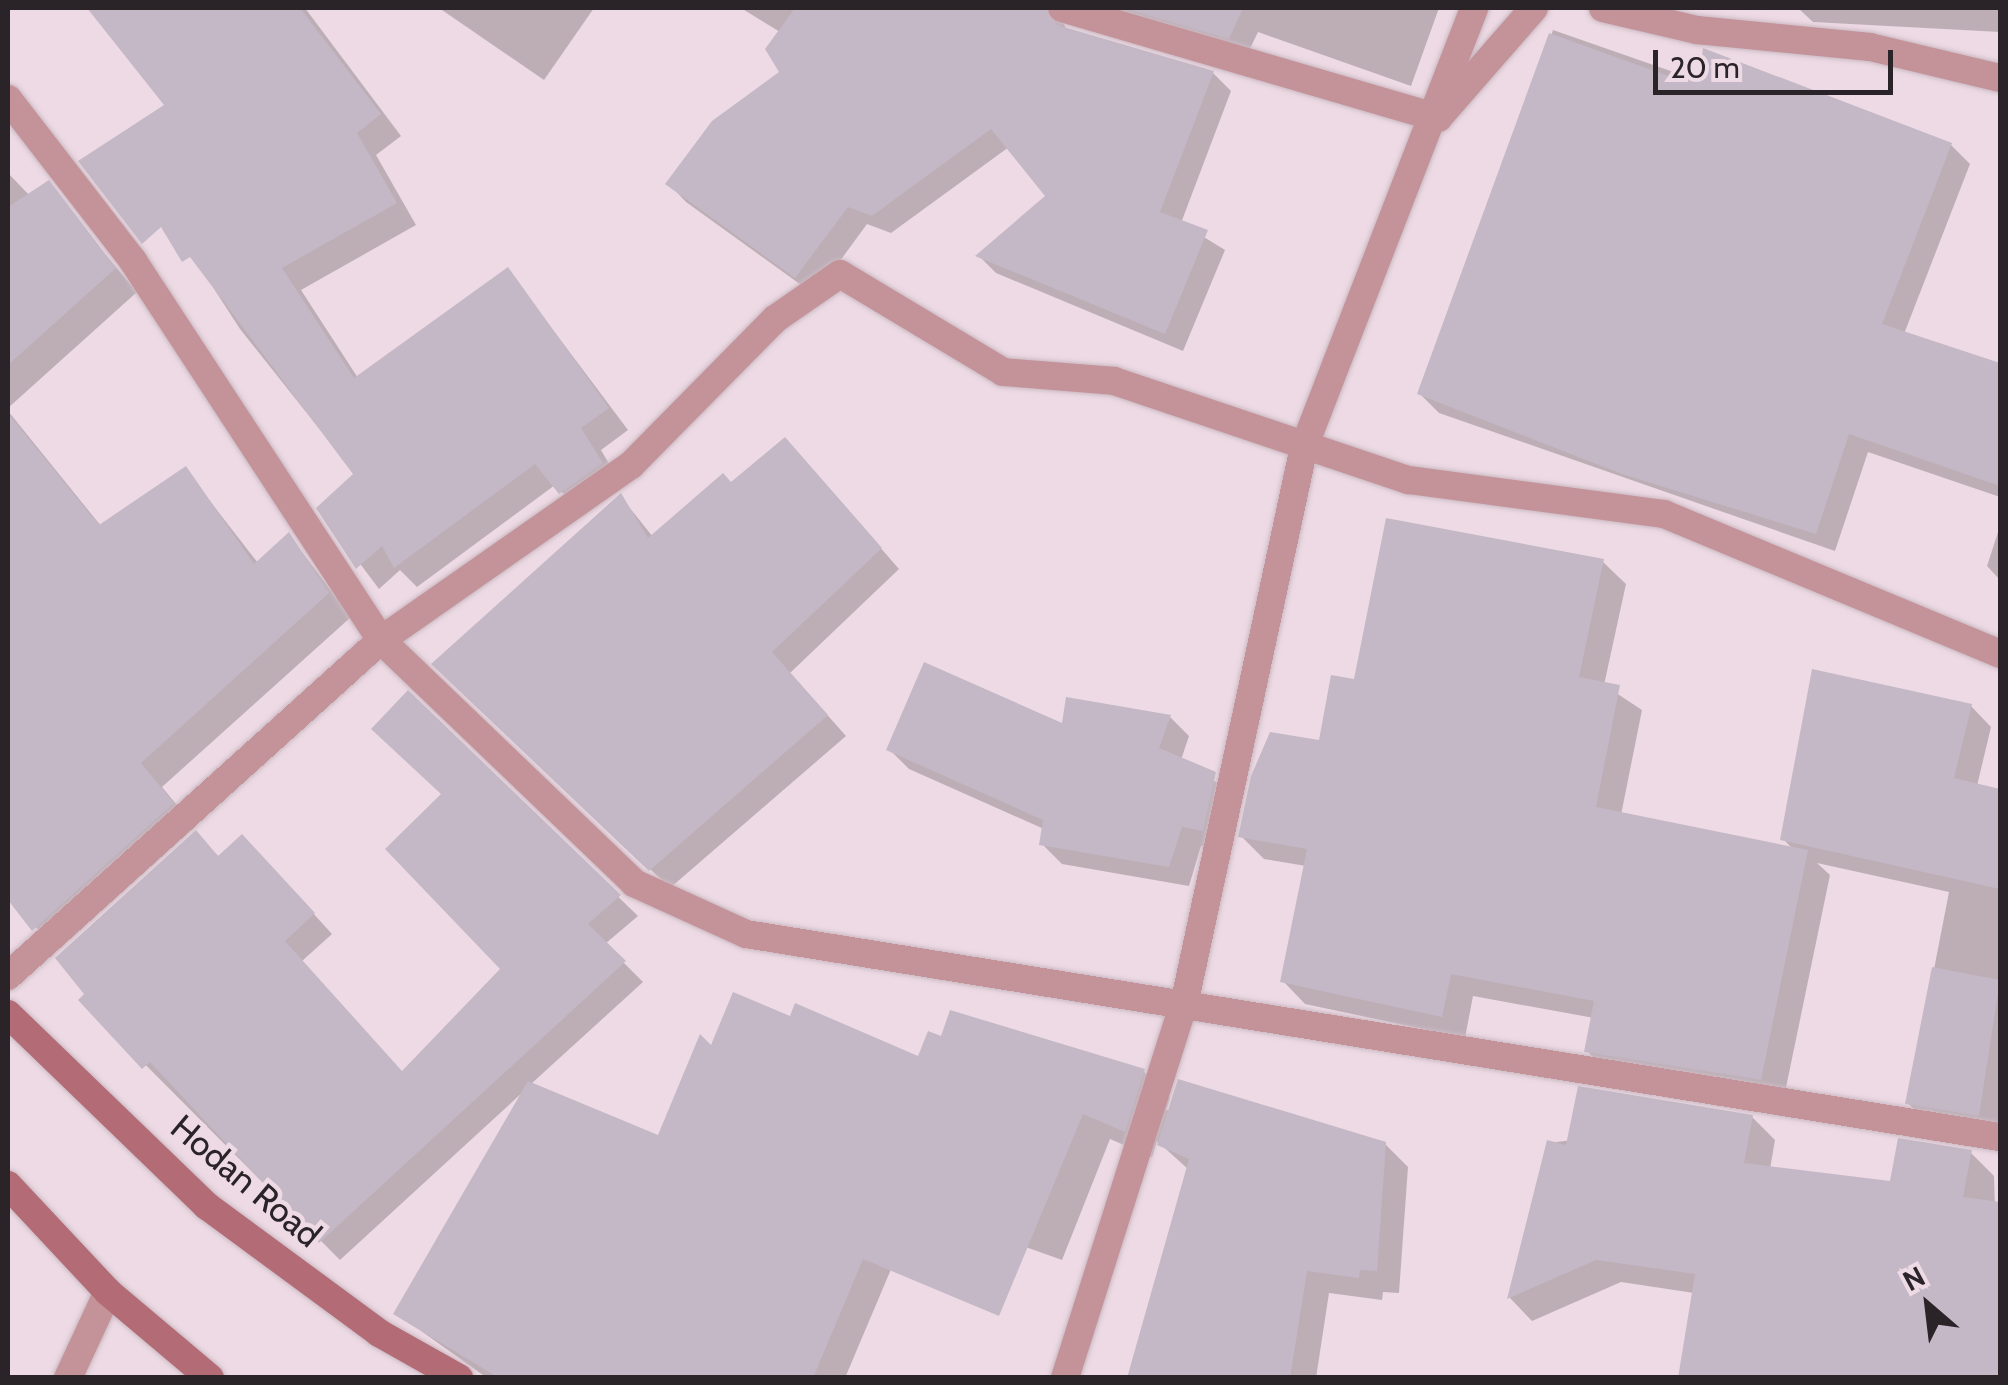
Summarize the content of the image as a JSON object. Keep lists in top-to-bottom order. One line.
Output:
{"streets":{"main road":["Hodan Road"]},"scale_bar":"20 m","north":"top left"}
